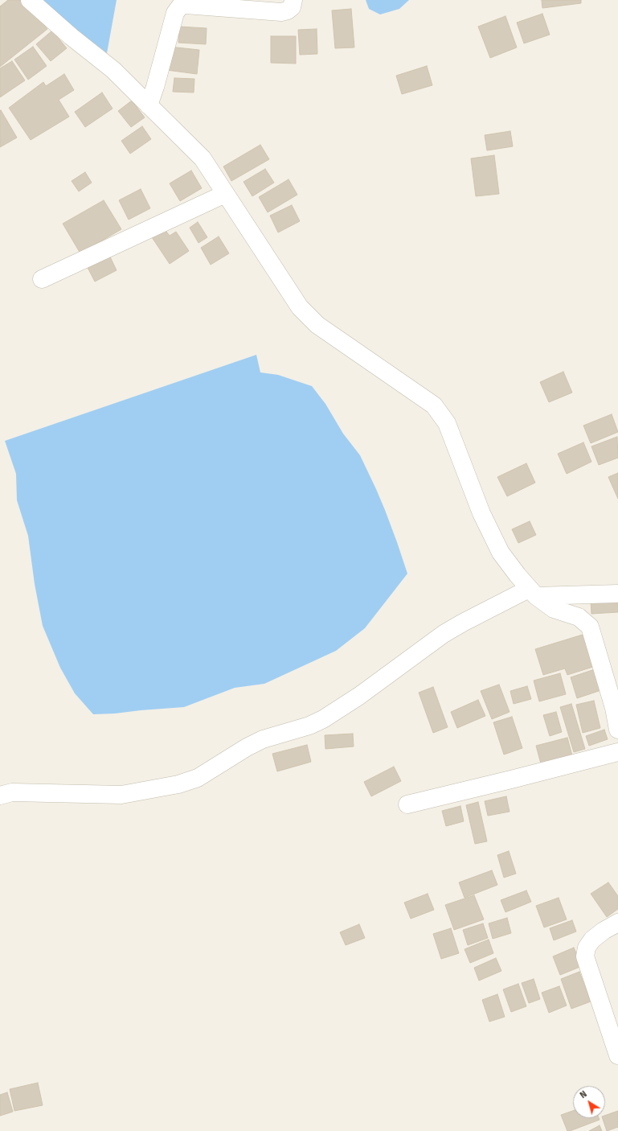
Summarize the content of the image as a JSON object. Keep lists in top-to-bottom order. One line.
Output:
{"north":"top left"}
